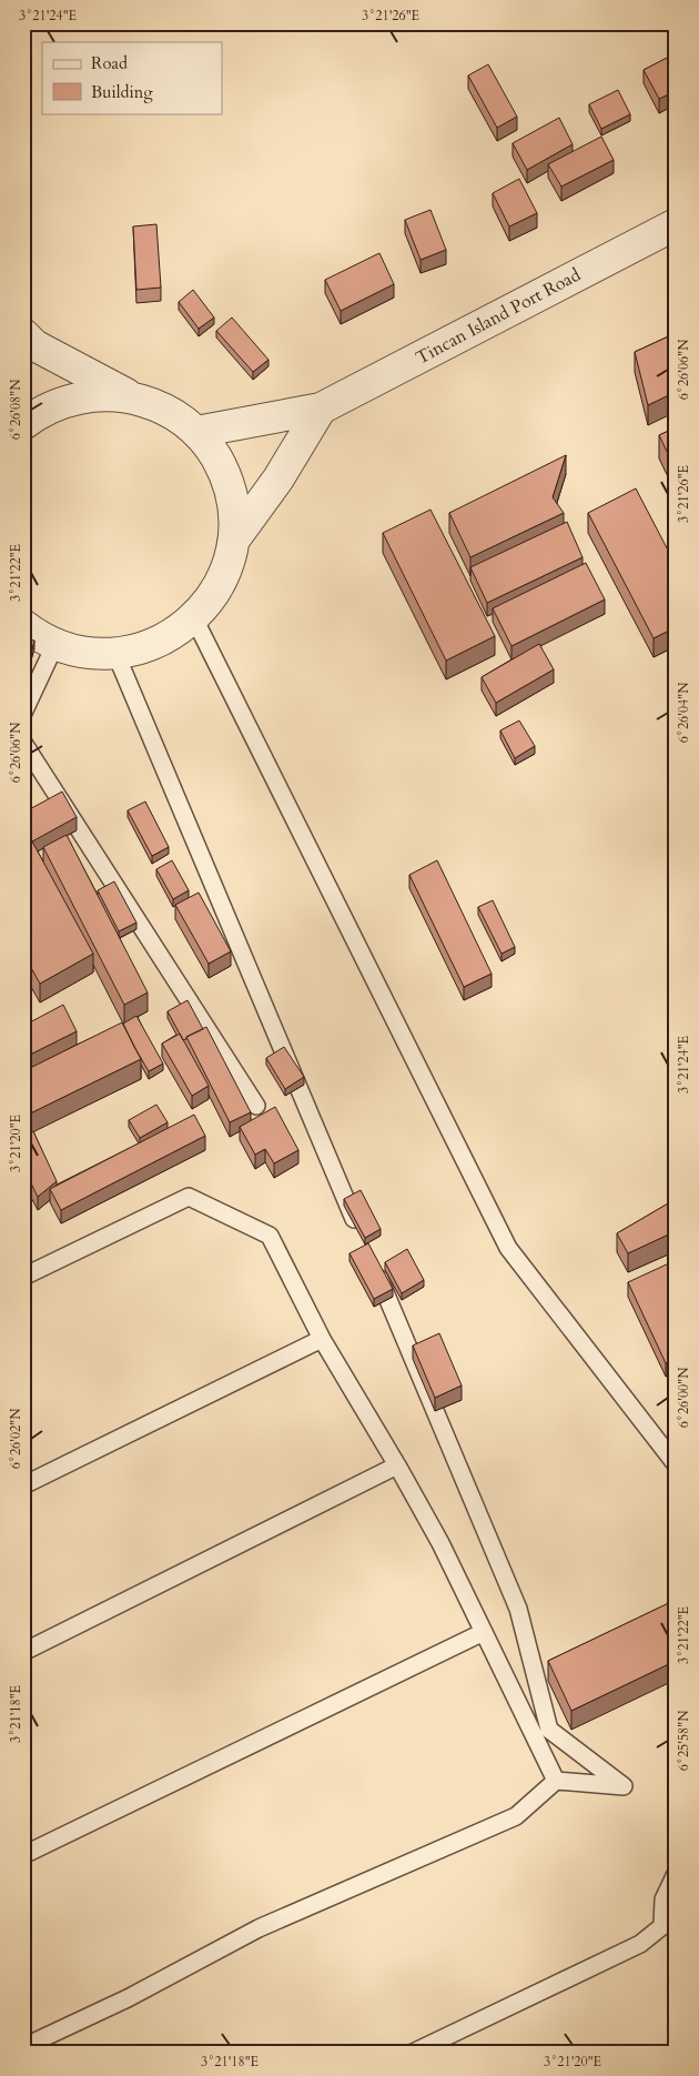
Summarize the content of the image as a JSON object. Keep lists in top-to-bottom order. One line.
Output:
{"streets":{"street":["Tincan Island Port Road"]},"legend":["Road","Building"],"coordinates":["3°21'24\"E","3°21'26\"E","6°26'06\"N","6°26'08\"N","3°21'22\"E","6°26'04\"N","3°21'20\"E","6°26'00\"N","6°26'02\"N","3°21'18\"E","6°25'58\"N"]}
